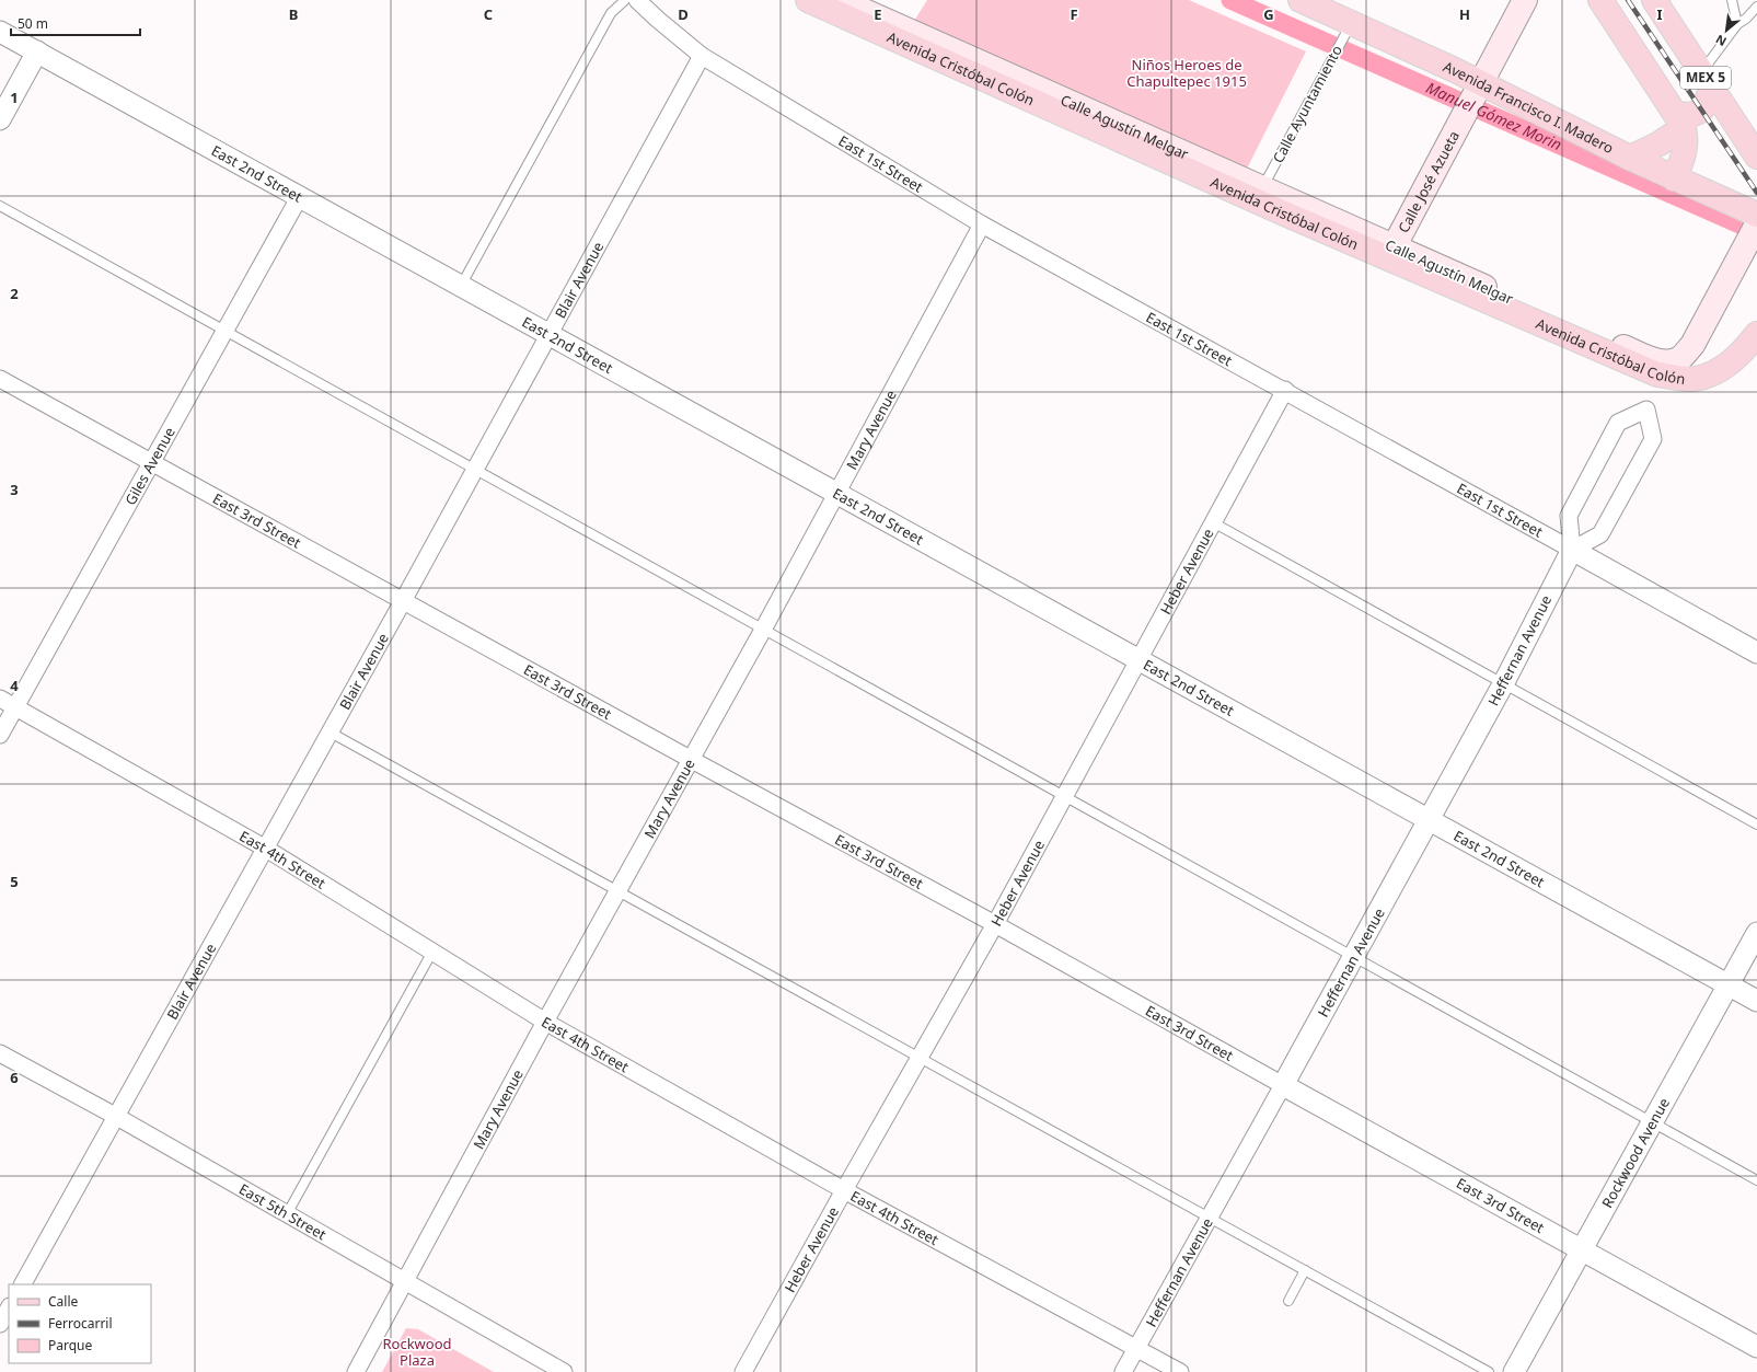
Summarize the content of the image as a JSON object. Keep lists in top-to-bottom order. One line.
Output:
{"streets":{"main road":["Avenida Cristóbal Colón","MEX 5","Avenida Francisco I. Madero","Calle Agustín Melgar","Calle José Azueta"],"street":["East 1st Street","East 2nd Street","Blair Avenue","Mary Avenue","Giles Avenue","East 3rd Street","Heber Avenue","Heffernan Avenue","East 4th Street","Rockwood Avenue","East 5th Street"],"lane":["Calle Ayuntamiento"]},"crossings":[["MEX 5","Avenida Francisco I. Madero"],["Calle Ayuntamiento","Avenida Francisco I. Madero"],["Calle Ayuntamiento","Calle Agustín Melgar"],["Avenida Francisco I. Madero","Calle José Azueta"],["Calle Agustín Melgar","Calle José Azueta"],["East 1st Street","Blair Avenue"],["East 1st Street","Mary Avenue"],["East 1st Street","Heber Avenue"],["East 1st Street","Heffernan Avenue"],["East 2nd Street","Blair Avenue"],["East 2nd Street","Mary Avenue"],["East 2nd Street","Giles Avenue"],["East 2nd Street","Heber Avenue"],["East 2nd Street","Heffernan Avenue"],["East 2nd Street","Rockwood Avenue"],["Blair Avenue","East 3rd Street"],["Blair Avenue","East 4th Street"],["Blair Avenue","East 5th Street"],["Mary Avenue","East 3rd Street"],["Mary Avenue","East 4th Street"],["Mary Avenue","East 5th Street"],["Giles Avenue","East 3rd Street"],["Giles Avenue","East 4th Street"],["East 3rd Street","Heber Avenue"],["East 3rd Street","Heffernan Avenue"],["East 3rd Street","Rockwood Avenue"],["Heber Avenue","East 4th Street"],["Heffernan Avenue","East 4th Street"]],"water":["Manuel Gómez Morin"],"parks":["Niños Heroes de Chapultepec 1915","Rockwood Plaza"],"legend":["Calle","Ferrocarril","Parque"],"scale_bar":"50 m","north":"bottom left","grid":{"columns":["B","C","D","E","F","G","H","I"],"rows":["1","2","3","4","5","6"]}}
